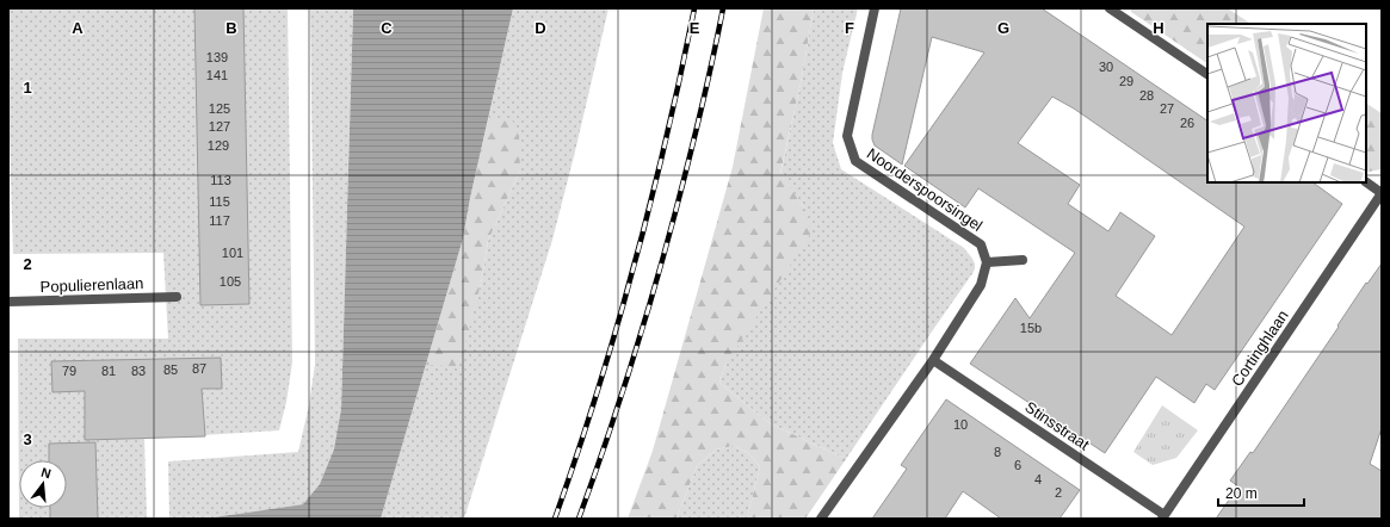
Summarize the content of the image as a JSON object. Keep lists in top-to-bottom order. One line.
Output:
{"streets":{"street":["Noorderspoorsingel","Populierenlaan","Cortinghlaan","Stinsstraat"]},"crossings":[["Cortinghlaan","Stinsstraat"]],"house_numbers":["139","30","141","29","28","125","27","26","127","129","113","115","117","101","105","15b","87","85","79","81","83","10","8","6","4","2"],"scale_bar":"20 m","north":"top","grid":{"columns":["A","B","C","D","E","F","G","H"],"rows":["1","2","3"]}}
